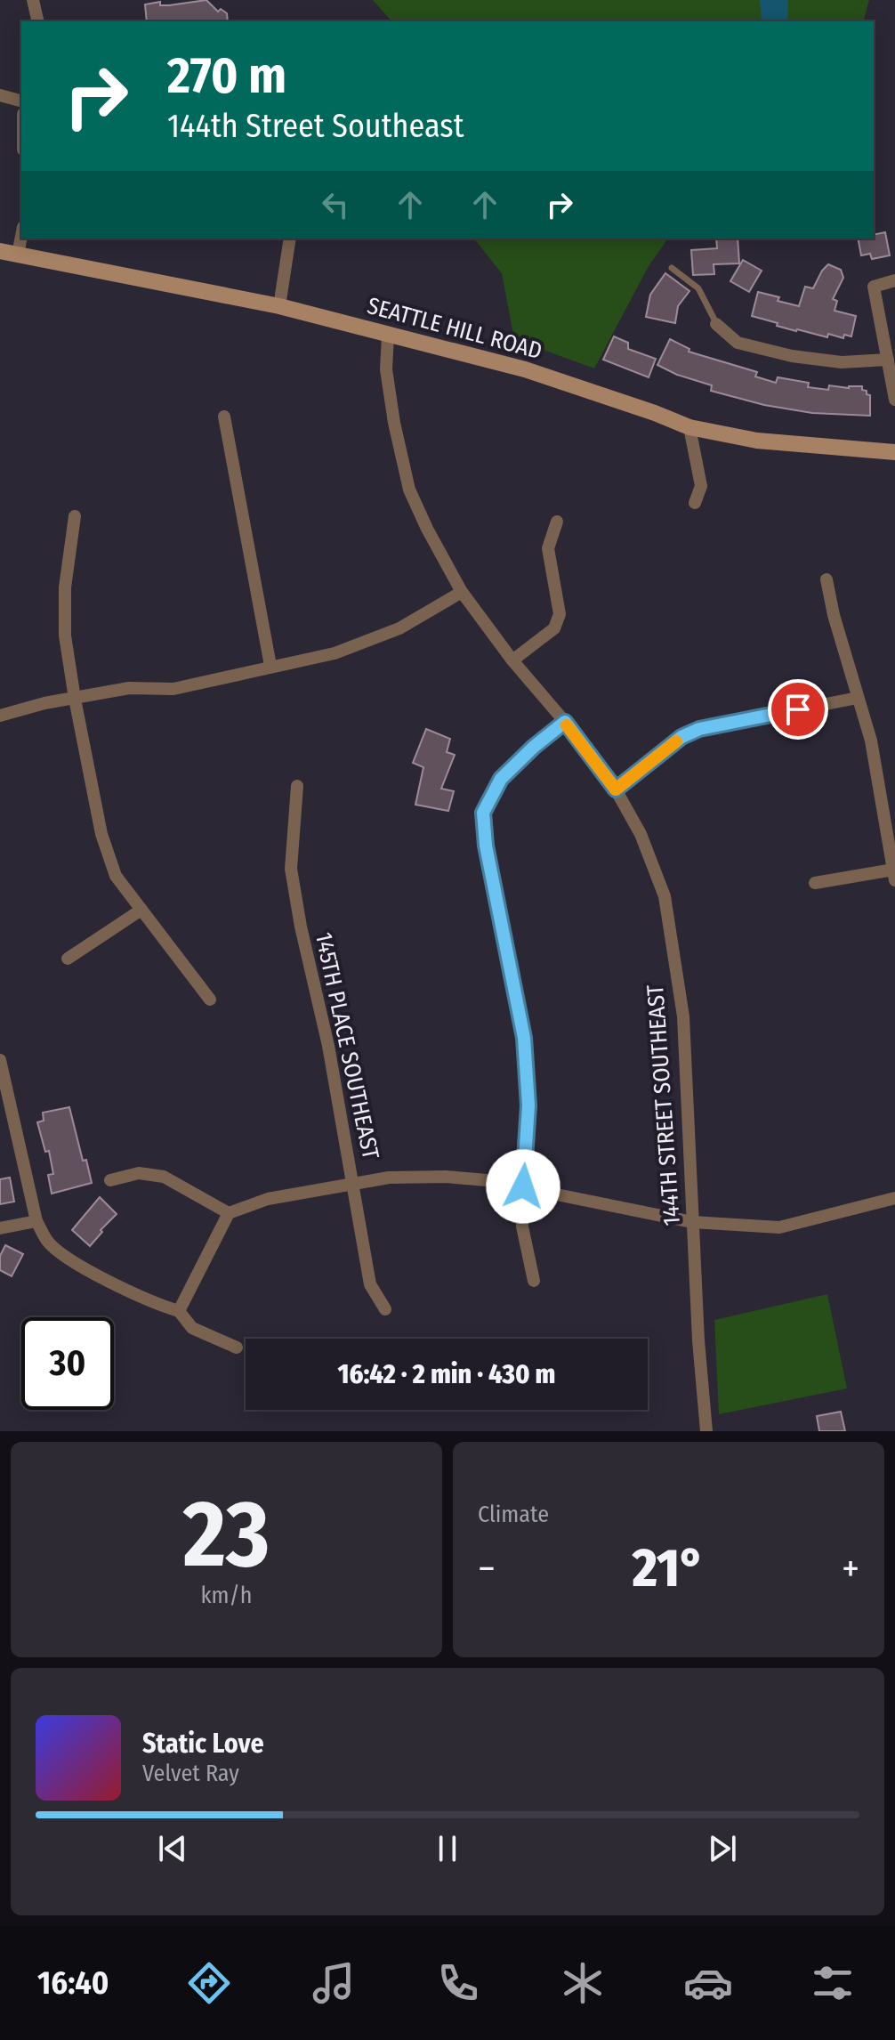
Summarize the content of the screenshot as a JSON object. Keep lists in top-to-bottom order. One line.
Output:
{"streets":{"main road":["SEATTLE HILL ROAD"],"street":["145TH PLACE SOUTHEAST","144TH STREET SOUTHEAST"]},"crossings":[["SEATTLE HILL ROAD","144TH STREET SOUTHEAST"]],"page":{"turn":["270 m","144th Street Southeast"],"limit":"30","trip":"16:42 · 2 min · 430 m","tile":[["23","km/h"],"Climate"],"heat":["−","21°","+"],"song":["Static Love","Velvet Ray"],"tabs":"16:40"}}
